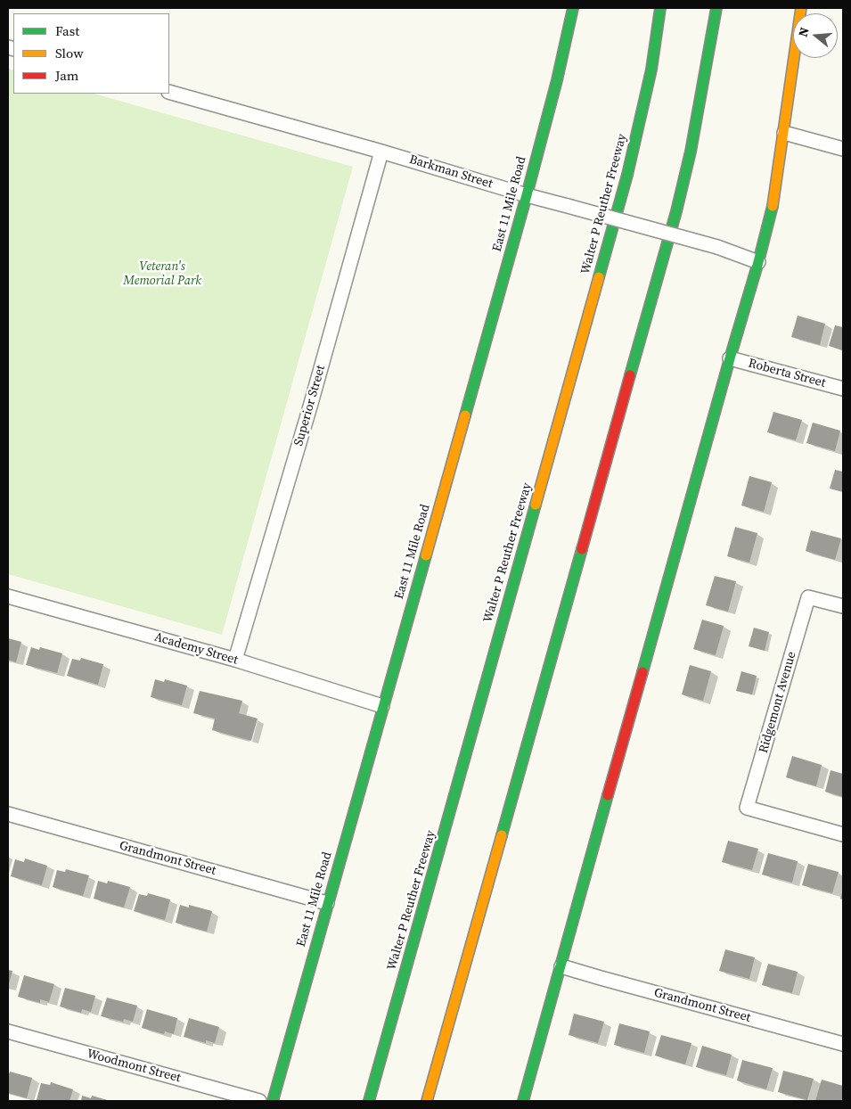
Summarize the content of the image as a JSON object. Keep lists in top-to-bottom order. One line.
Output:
{"streets":{"main road":["East 11 Mile Road","Walter P Reuther Freeway"],"street":["Barkman Street","Roberta Street","Superior Street","Academy Street","Ridgemont Avenue","Grandmont Street","Woodmont Street"]},"crossings":[["Barkman Street","East 11 Mile Road"],["Barkman Street","Superior Street"],["East 11 Mile Road","Academy Street"],["East 11 Mile Road","Grandmont Street"],["Superior Street","Academy Street"]],"parks":["Veteran's Memorial Park"],"legend":["Fast","Slow","Jam"],"north":"left"}
